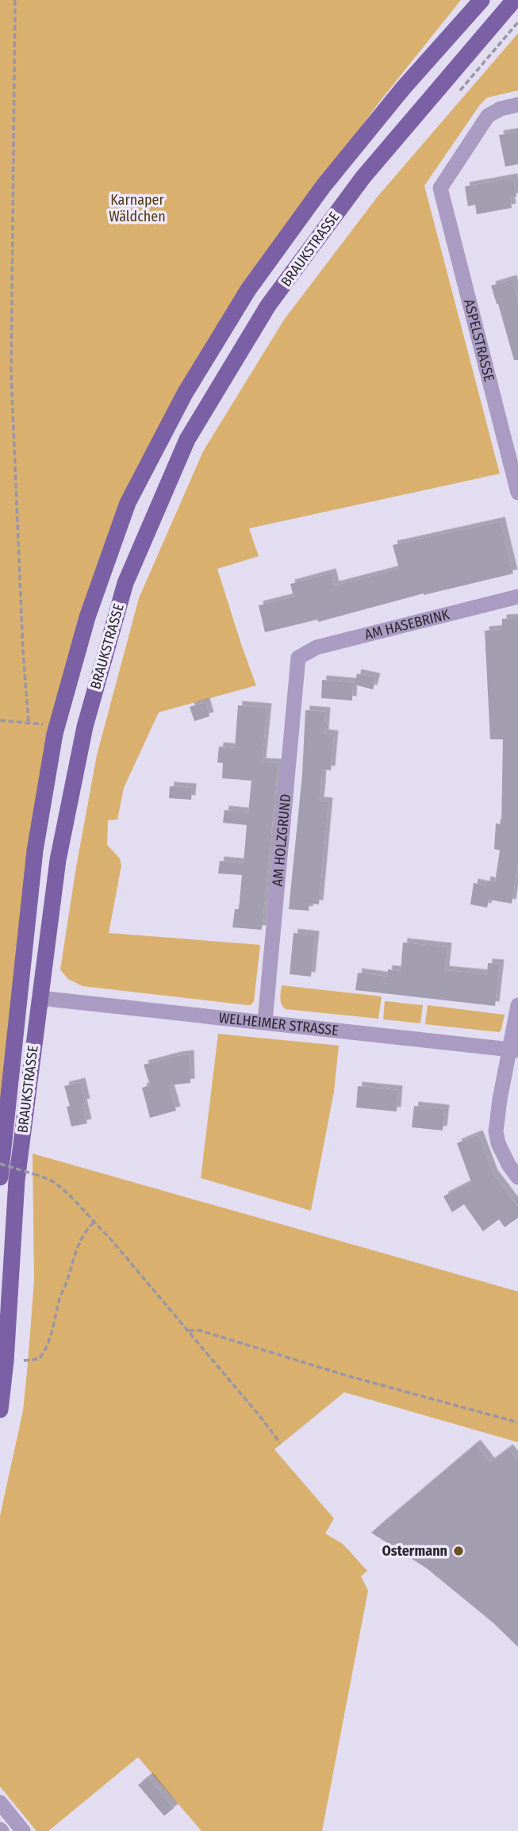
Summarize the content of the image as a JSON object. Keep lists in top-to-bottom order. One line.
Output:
{"streets":{"main road":["BRAUKSTRASSE"],"street":["ASPELSTRASSE","AM HASEBRINK","AM HOLZGRUND","WELHEIMER STRASSE"]},"crossings":[["BRAUKSTRASSE","WELHEIMER STRASSE"],["AM HASEBRINK","AM HOLZGRUND"],["AM HOLZGRUND","WELHEIMER STRASSE"]],"parks":["Karnaper Wäldchen"],"places":["Ostermann"]}
